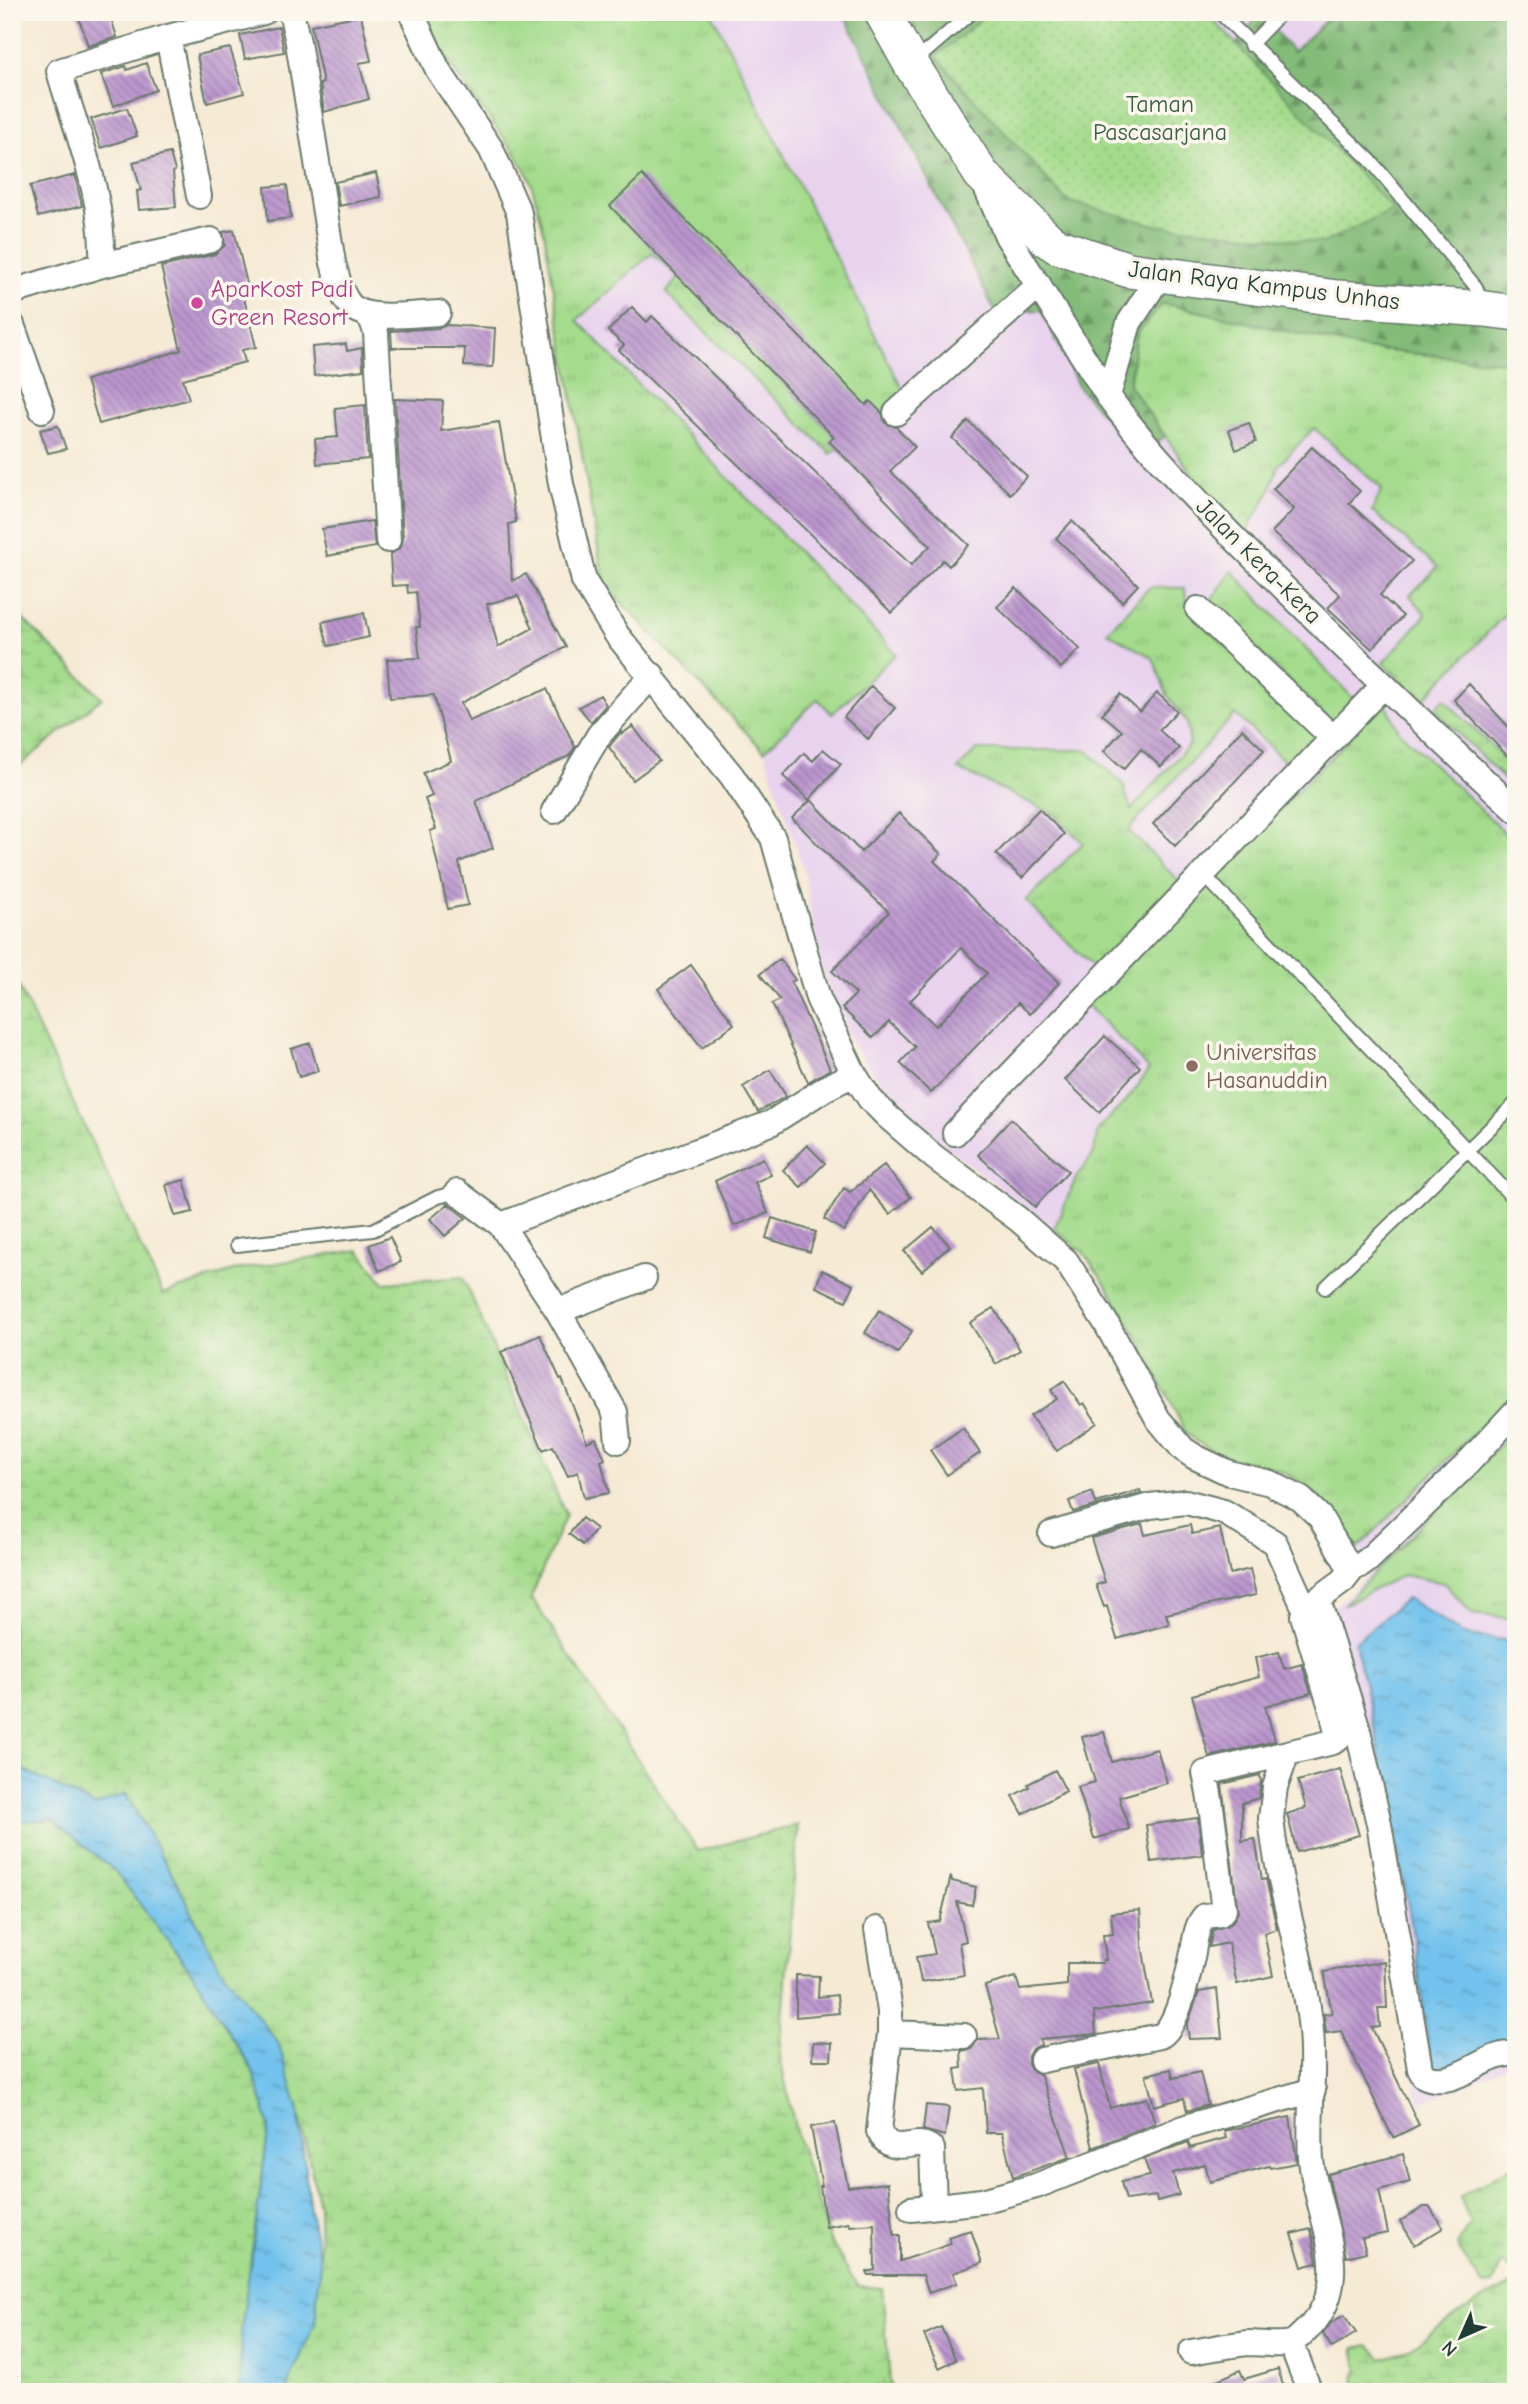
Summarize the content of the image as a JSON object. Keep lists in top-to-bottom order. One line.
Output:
{"streets":{"street":["Jalan Raya Kampus Unhas","Jalan Kera-Kera"]},"crossings":[["Jalan Raya Kampus Unhas","Jalan Kera-Kera"]],"parks":["Taman Pascasarjana"],"places":["AparKost Padi Green Resort","Universitas Hasanuddin"],"north":"bottom left"}
